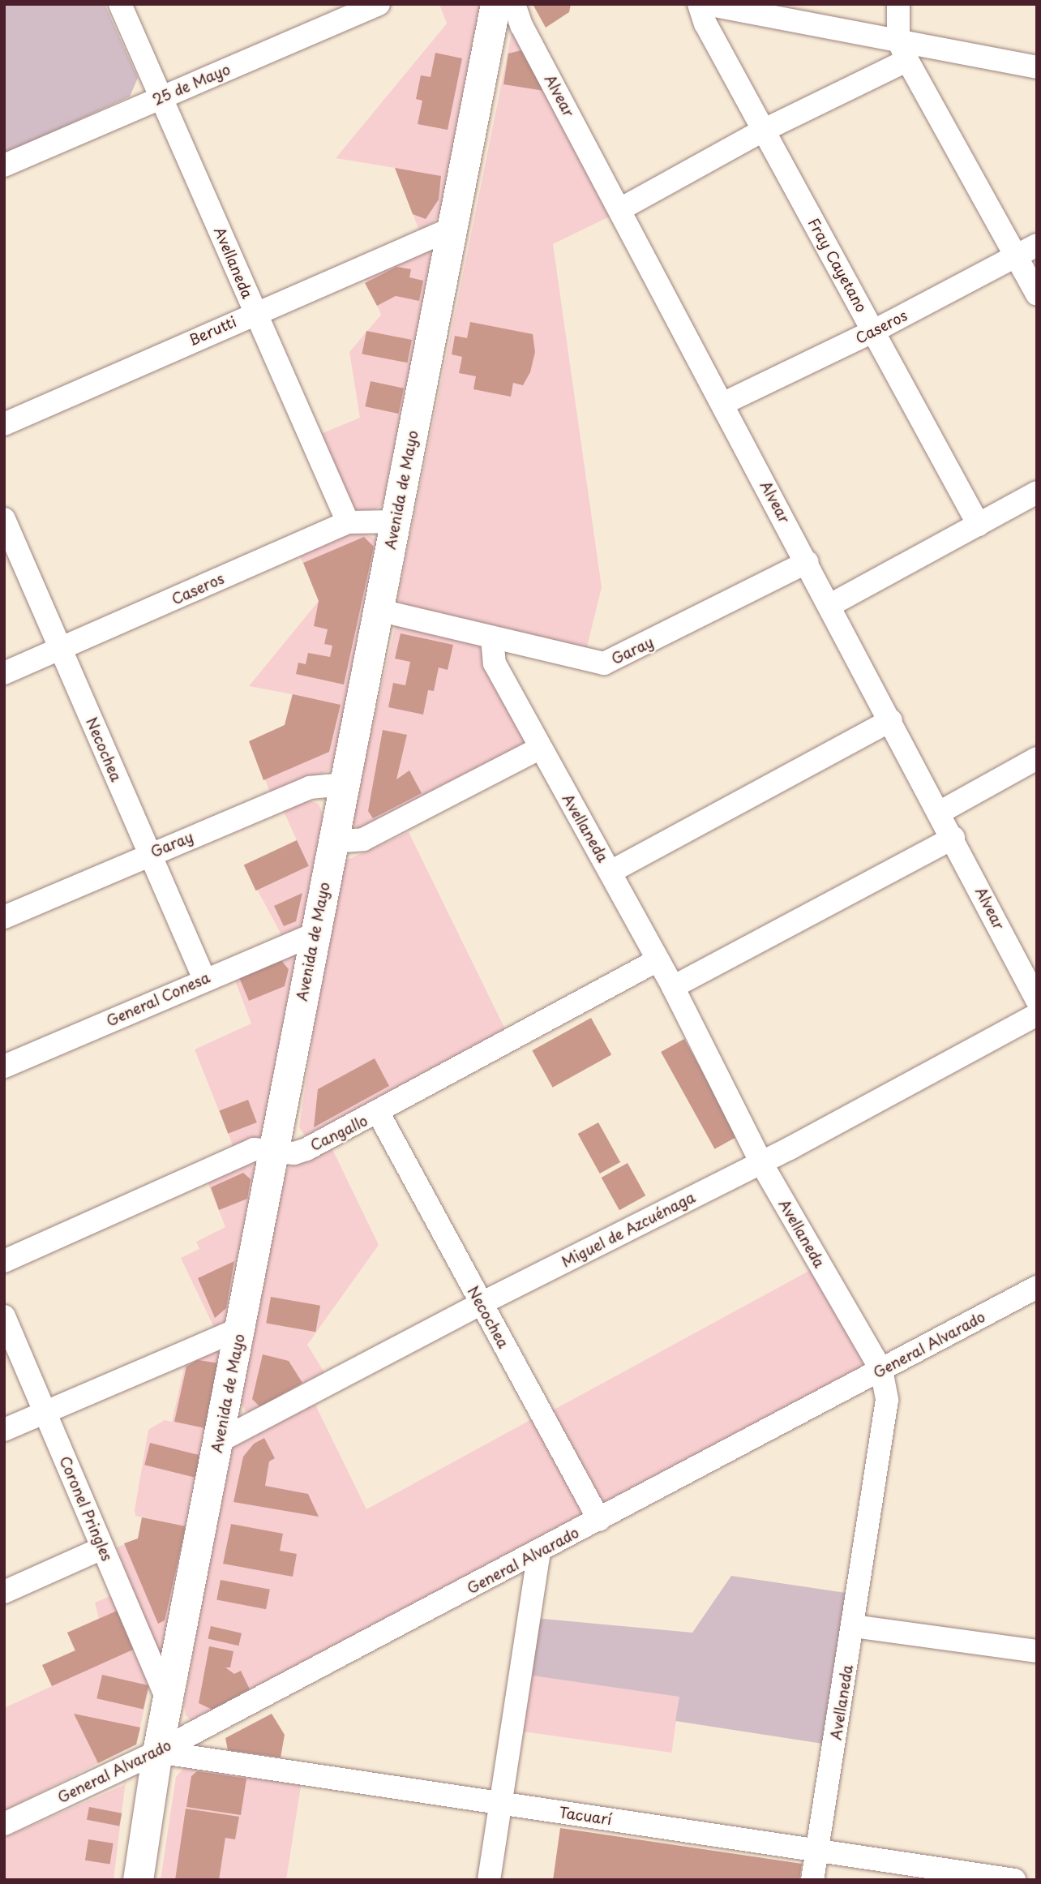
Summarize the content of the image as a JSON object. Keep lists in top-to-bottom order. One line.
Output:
{"streets":{"main road":["Avenida de Mayo"],"street":["25 de Mayo","Alvear","Avellaneda","Fray Cayetano","Caseros","Berutti","Garay","Necochea","General Conesa","Cangallo","Miguel de Azcuénaga","General Alvarado","Coronel Pringles","Tacuarí"]},"crossings":[["25 de Mayo","Avellaneda"],["Alvear","Caseros"],["Alvear","Garay"],["Avellaneda","Caseros"],["Avellaneda","Berutti"],["Avellaneda","Garay"],["Avellaneda","Cangallo"],["Avellaneda","Miguel de Azcuénaga"],["Avellaneda","General Alvarado"],["Avellaneda","Tacuarí"],["Fray Cayetano","Caseros"],["Caseros","Avenida de Mayo"],["Caseros","Necochea"],["Berutti","Avenida de Mayo"],["Avenida de Mayo","Garay"],["Avenida de Mayo","General Conesa"],["Avenida de Mayo","Cangallo"],["Avenida de Mayo","Miguel de Azcuénaga"],["Avenida de Mayo","General Alvarado"],["Avenida de Mayo","Coronel Pringles"],["Avenida de Mayo","Tacuarí"],["Garay","Necochea"],["Necochea","General Conesa"],["Necochea","Cangallo"],["Necochea","Miguel de Azcuénaga"],["Necochea","General Alvarado"],["General Alvarado","Tacuarí"]]}
